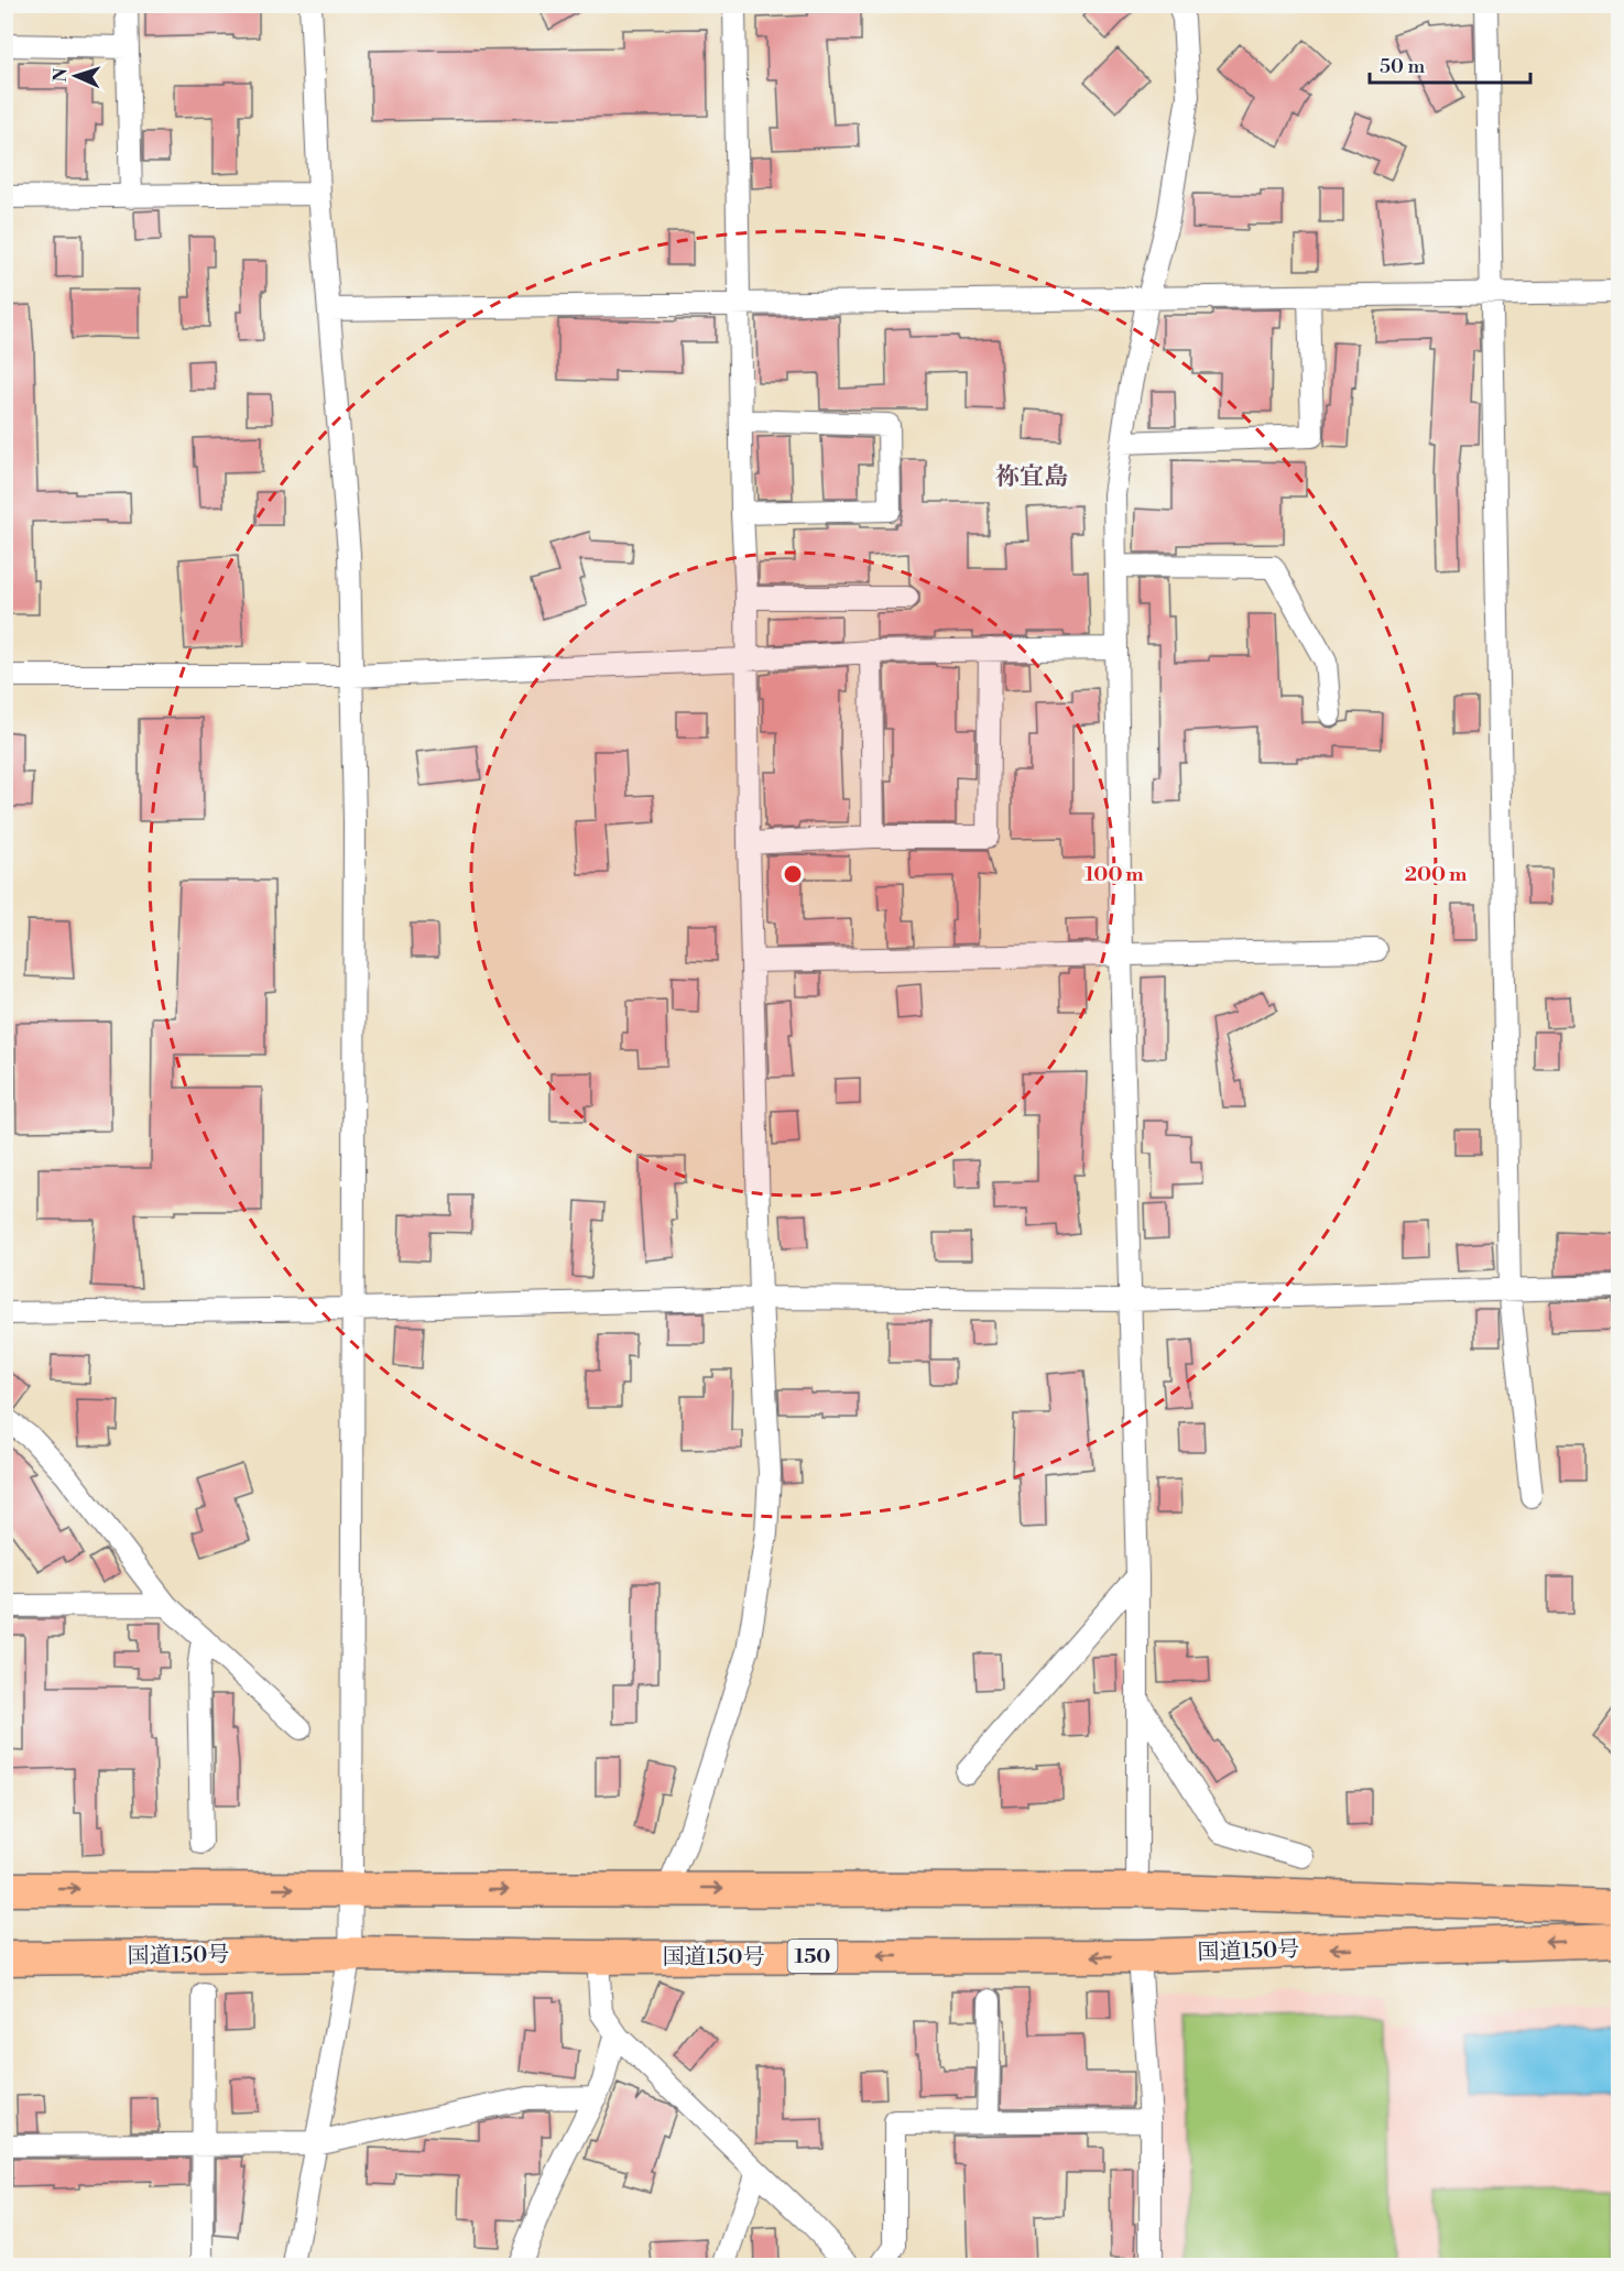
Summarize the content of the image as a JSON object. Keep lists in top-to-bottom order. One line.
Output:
{"streets":{"highway":["国道150号","150"]},"districts":["祢宜島"],"scale_bar":"50 m","north":"left","rings":["100 m","200 m"]}
